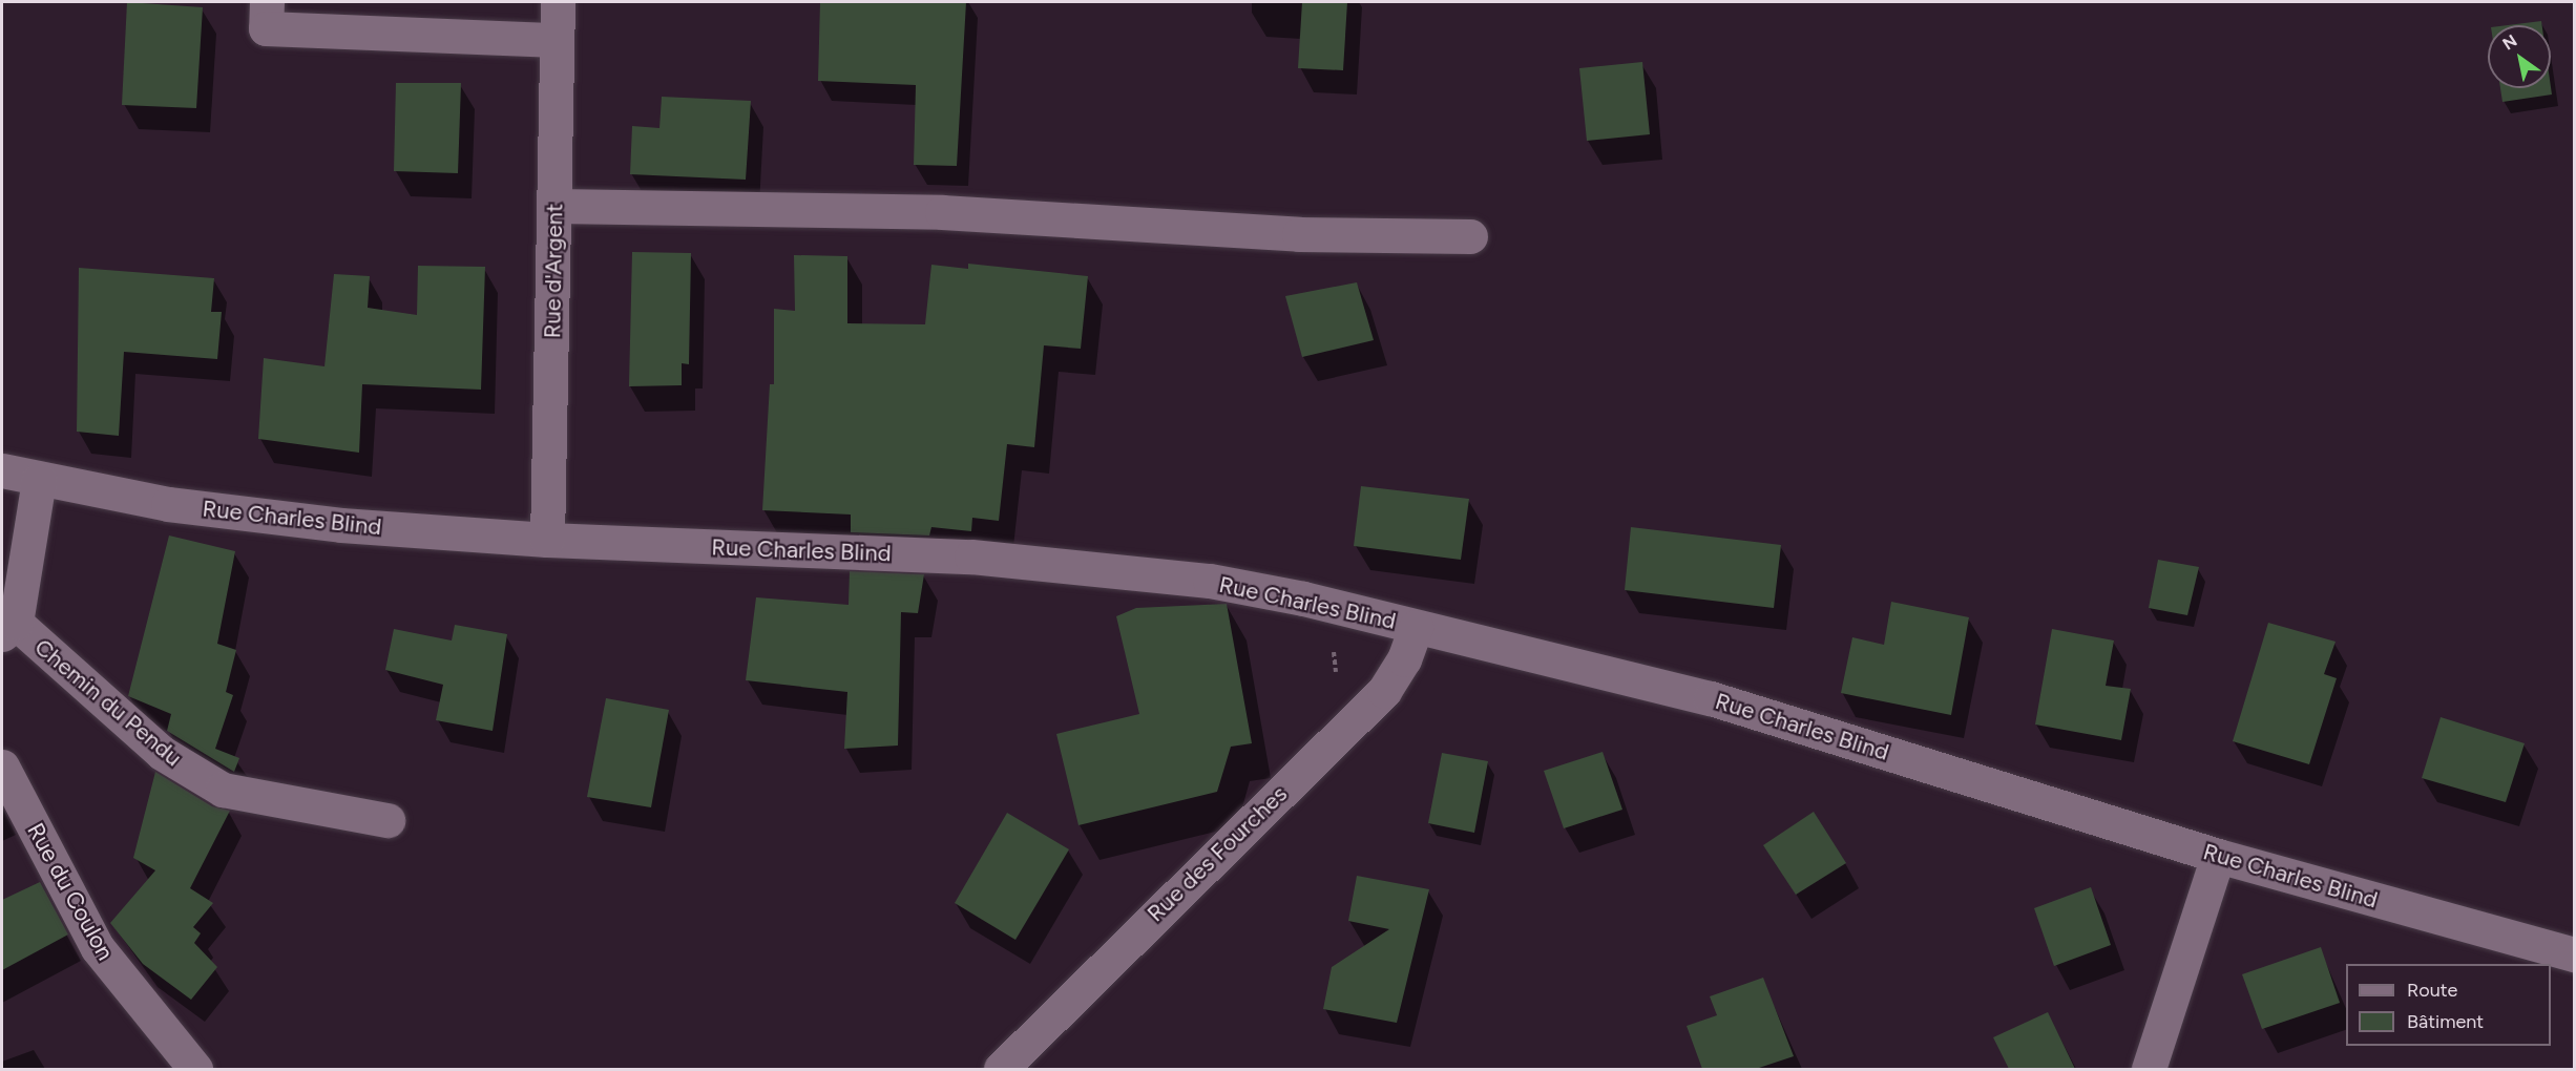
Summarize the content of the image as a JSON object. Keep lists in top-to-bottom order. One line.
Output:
{"streets":{"street":["Rue d'Argent","Rue Charles Blind","Chemin du Pendu","Rue des Fourches","Rue du Coulon"]},"crossings":[["Rue d'Argent","Rue Charles Blind"],["Rue Charles Blind","Rue des Fourches"]],"legend":["Route","Bâtiment"],"north":"top left"}
